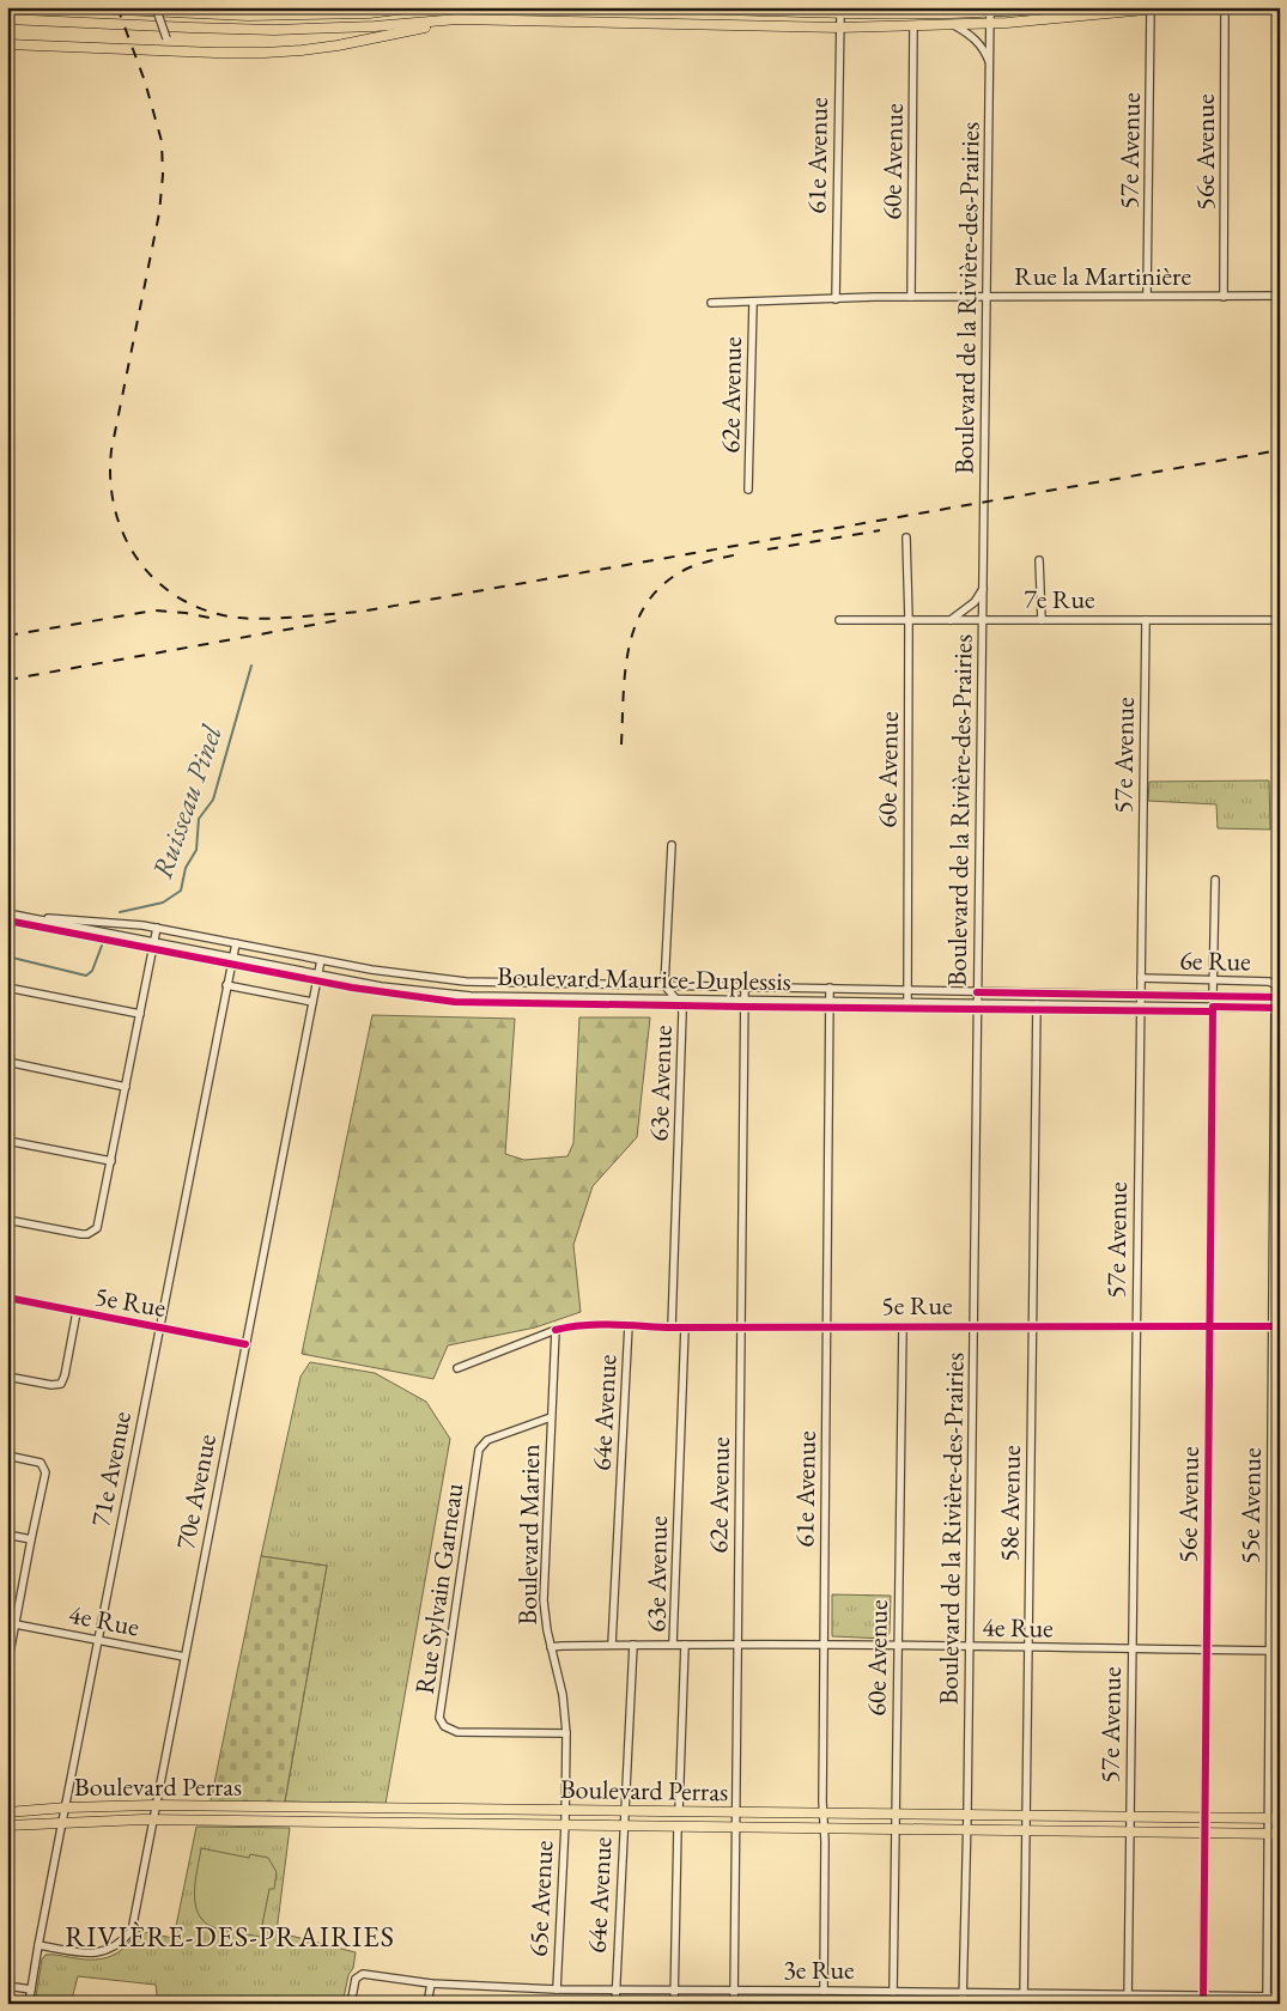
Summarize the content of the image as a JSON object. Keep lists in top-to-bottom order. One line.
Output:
{"streets":{"main road":["Boulevard Perras"],"street":["57e Avenue","56e Avenue","61e Avenue","60e Avenue","Rue la Martinière","Boulevard de la Rivière-des-Prairies","62e Avenue","7e Rue","6e Rue","Boulevard Maurice-Duplessis","63e Avenue","5e Rue","64e Avenue","71e Avenue","70e Avenue","58e Avenue","55e Avenue","Boulevard Marien","Rue Sylvain Garneau","4e Rue","65e Avenue","3e Rue"]},"crossings":[["57e Avenue","Rue la Martinière"],["57e Avenue","7e Rue"],["57e Avenue","6e Rue"],["57e Avenue","Boulevard Maurice-Duplessis"],["57e Avenue","5e Rue"],["57e Avenue","4e Rue"],["57e Avenue","Boulevard Perras"],["57e Avenue","3e Rue"],["56e Avenue","Rue la Martinière"],["56e Avenue","Boulevard Maurice-Duplessis"],["56e Avenue","5e Rue"],["56e Avenue","4e Rue"],["56e Avenue","Boulevard Perras"],["56e Avenue","3e Rue"],["61e Avenue","Rue la Martinière"],["61e Avenue","Boulevard Maurice-Duplessis"],["61e Avenue","5e Rue"],["61e Avenue","4e Rue"],["61e Avenue","Boulevard Perras"],["61e Avenue","3e Rue"],["60e Avenue","Rue la Martinière"],["60e Avenue","7e Rue"],["60e Avenue","Boulevard Maurice-Duplessis"],["60e Avenue","5e Rue"],["60e Avenue","4e Rue"],["60e Avenue","Boulevard Perras"],["60e Avenue","3e Rue"],["Rue la Martinière","Boulevard de la Rivière-des-Prairies"],["Rue la Martinière","62e Avenue"],["Boulevard de la Rivière-des-Prairies","7e Rue"],["Boulevard de la Rivière-des-Prairies","Boulevard Maurice-Duplessis"],["Boulevard de la Rivière-des-Prairies","5e Rue"],["Boulevard de la Rivière-des-Prairies","4e Rue"],["Boulevard de la Rivière-des-Prairies","Boulevard Perras"],["Boulevard de la Rivière-des-Prairies","3e Rue"],["62e Avenue","Boulevard Maurice-Duplessis"],["62e Avenue","5e Rue"],["62e Avenue","4e Rue"],["62e Avenue","Boulevard Perras"],["62e Avenue","3e Rue"],["6e Rue","Boulevard Maurice-Duplessis"],["Boulevard Maurice-Duplessis","63e Avenue"],["Boulevard Maurice-Duplessis","71e Avenue"],["Boulevard Maurice-Duplessis","70e Avenue"],["Boulevard Maurice-Duplessis","58e Avenue"],["Boulevard Maurice-Duplessis","55e Avenue"],["63e Avenue","5e Rue"],["63e Avenue","4e Rue"],["63e Avenue","Boulevard Perras"],["5e Rue","64e Avenue"],["5e Rue","71e Avenue"],["5e Rue","70e Avenue"],["5e Rue","58e Avenue"],["5e Rue","55e Avenue"],["5e Rue","Boulevard Marien"],["64e Avenue","Boulevard Perras"],["64e Avenue","3e Rue"],["71e Avenue","70e Avenue"],["71e Avenue","4e Rue"],["71e Avenue","Boulevard Perras"],["70e Avenue","4e Rue"],["70e Avenue","Boulevard Perras"],["58e Avenue","4e Rue"],["58e Avenue","Boulevard Perras"],["58e Avenue","3e Rue"],["55e Avenue","4e Rue"],["55e Avenue","Boulevard Perras"],["55e Avenue","3e Rue"],["Boulevard Marien","Rue Sylvain Garneau"],["Boulevard Marien","Boulevard Perras"],["Boulevard Marien","65e Avenue"],["Boulevard Perras","65e Avenue"],["65e Avenue","3e Rue"]],"districts":["RIVIÈRE-DES-PRAIRIES"],"water":["Ruisseau Pinel"]}
